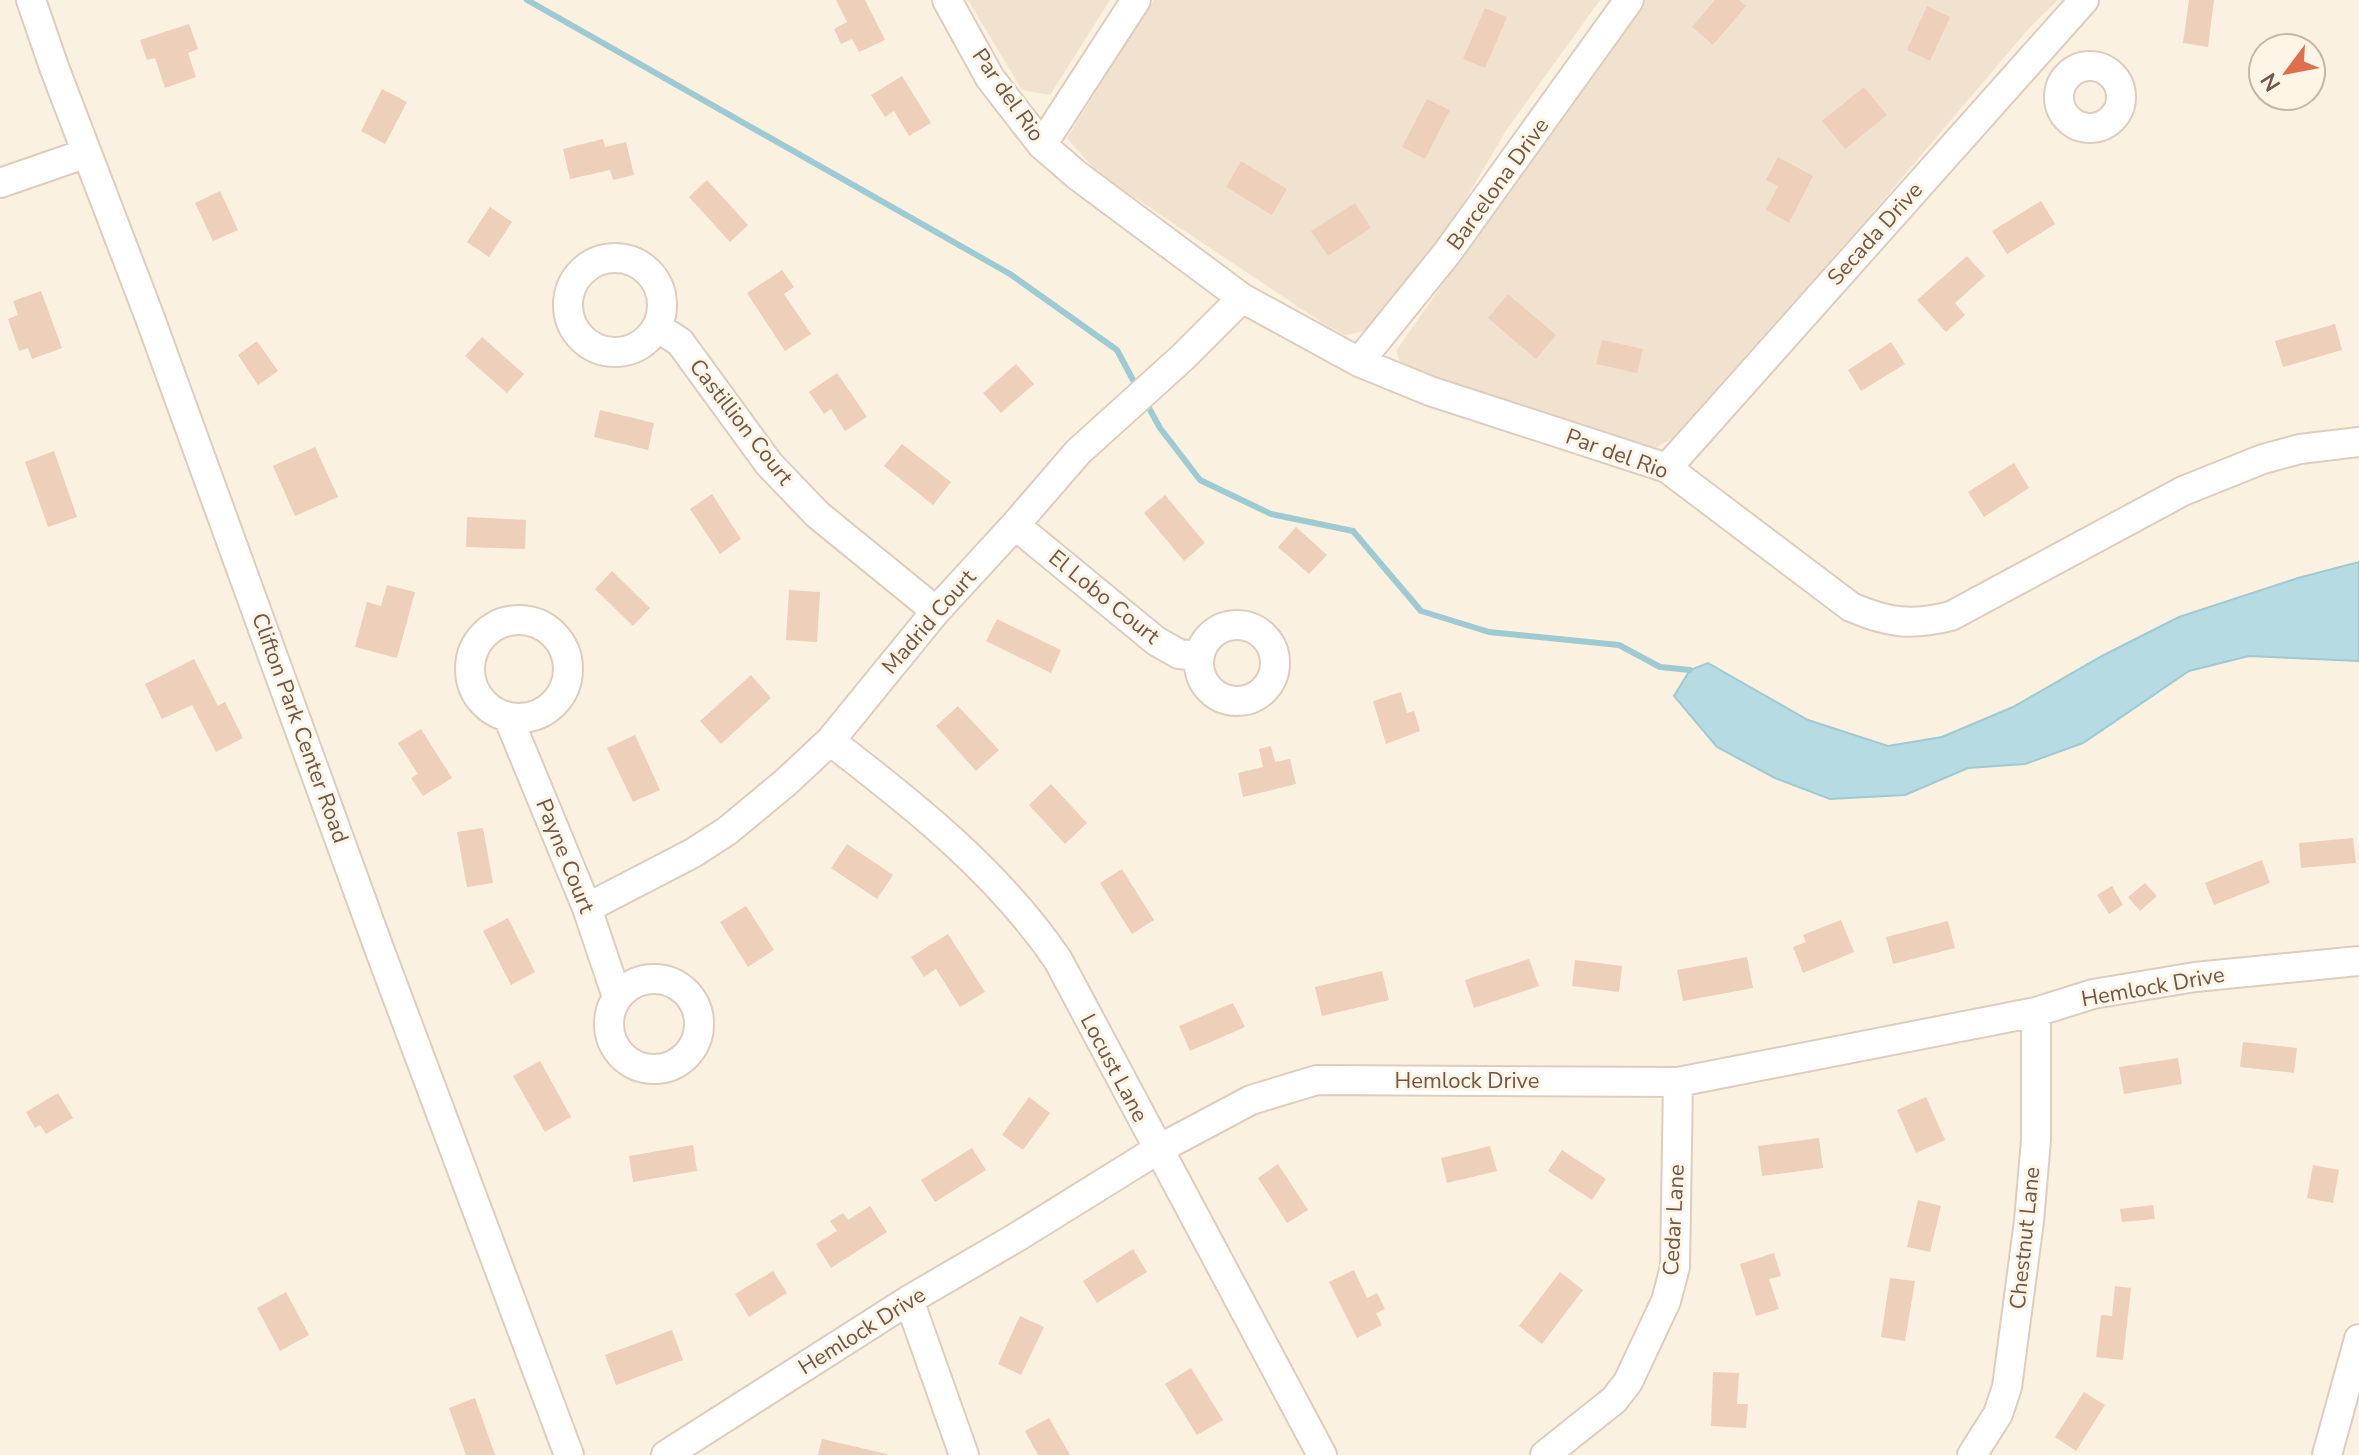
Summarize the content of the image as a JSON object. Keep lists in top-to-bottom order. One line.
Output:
{"streets":{"street":["Par del Rio","Barcelona Drive","Secada Drive","Castillion Court","El Lobo Court","Madrid Court","Clifton Park Center Road","Payne Court","Hemlock Drive","Locust Lane","Cedar Lane","Chestnut Lane"]},"crossings":[["Par del Rio","Barcelona Drive"],["Par del Rio","Secada Drive"],["Par del Rio","Madrid Court"],["Castillion Court","Madrid Court"],["El Lobo Court","Madrid Court"],["Madrid Court","Payne Court"],["Madrid Court","Locust Lane"],["Hemlock Drive","Locust Lane"],["Hemlock Drive","Cedar Lane"],["Hemlock Drive","Chestnut Lane"]],"north":"bottom left"}
